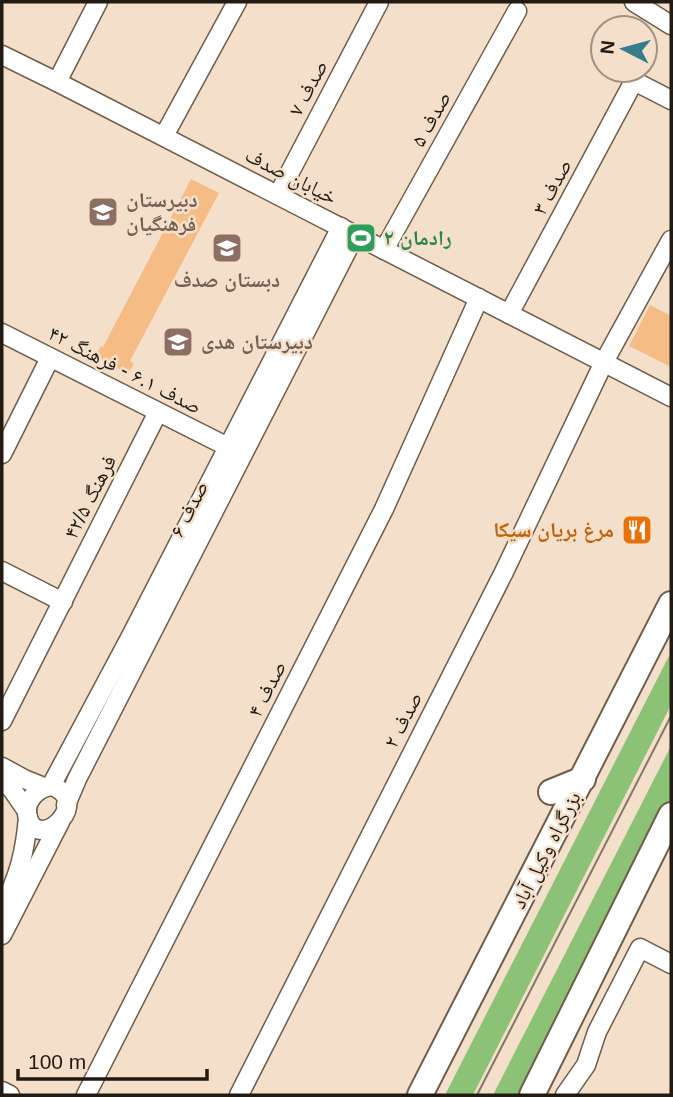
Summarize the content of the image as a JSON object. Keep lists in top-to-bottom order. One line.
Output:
{"streets":{"highway":["بزرگراه وکیل آباد"],"street":["صدف ۷","صدف ۵","خیابان صدف","صدف ۳","صدف ۶.۱ - فرهنگ ۴۲","فرهنگ ۴۲/۵","صدف ۶","صدف ۴","صدف ۲"]},"crossings":[["صدف ۷","خیابان صدف"],["صدف ۵","خیابان صدف"],["خیابان صدف","صدف ۳"],["خیابان صدف","صدف ۶"],["خیابان صدف","صدف ۴"],["خیابان صدف","صدف ۲"],["صدف ۶.۱ - فرهنگ ۴۲","فرهنگ ۴۲/۵"],["صدف ۶.۱ - فرهنگ ۴۲","صدف ۶"]],"places":{"school or university":["دبیرستان فرهنگیان","دبستان صدف","دبیرستان هدی"],"sports":["رادمان ۲"],"restaurant":["مرغ بریان سیکا"]},"scale_bar":"100 m","north":"left"}
